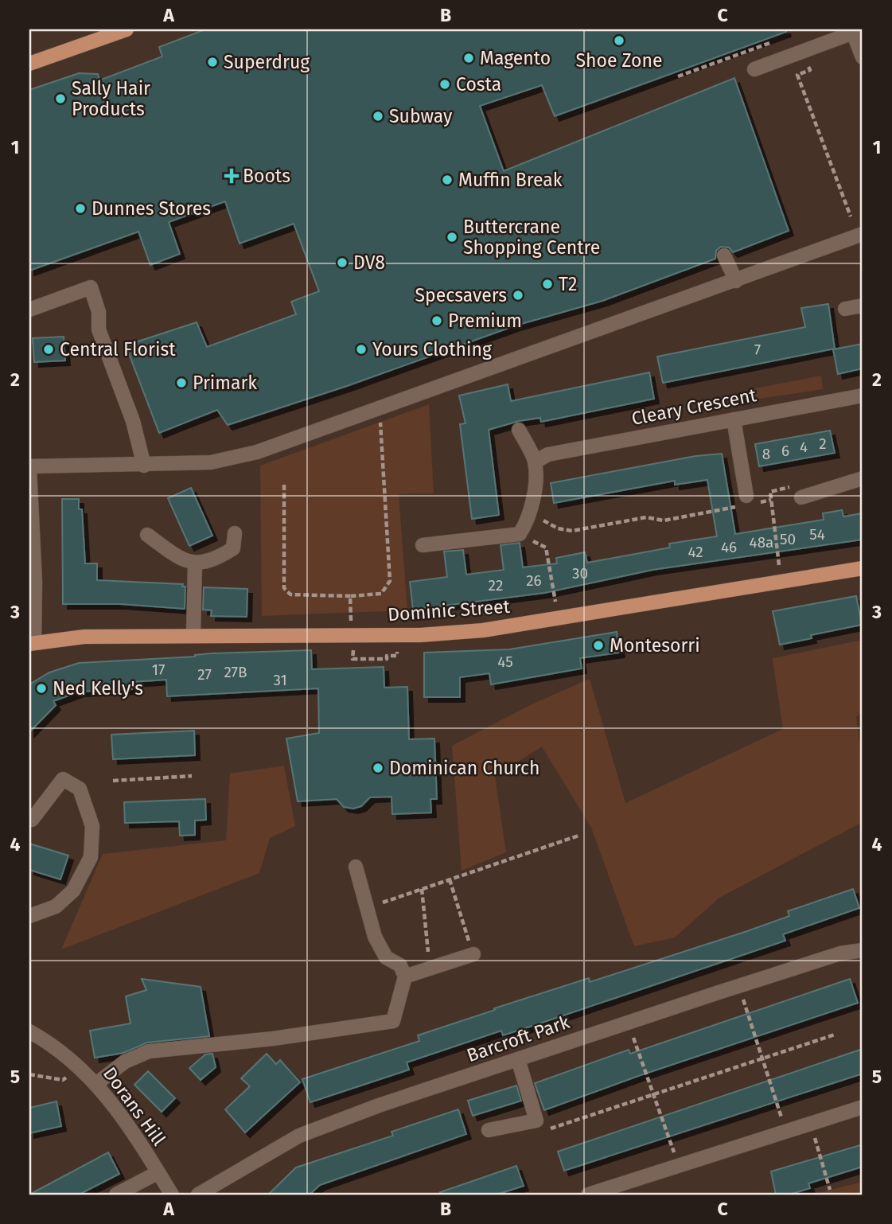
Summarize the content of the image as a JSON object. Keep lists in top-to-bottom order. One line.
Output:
{"streets":{"main road":["Dominic Street"],"street":["Cleary Crescent","Barcroft Park","Dorans Hill"]},"places":{"other":["Shoe Zone","Magento","Superdrug","Costa","Sally Hair Products","Subway","Muffin Break","Dunnes Stores","Buttercrane Shopping Centre","DV8","T2","Specsavers","Premium","Central Florist","Yours Clothing","Primark","Montesorri","Ned Kelly's","Dominican Church"],"health":["Boots"]},"house_numbers":["7","2","4","6","8","54","50","48a","46","42","30","26","22","45","17","27B","27","31"],"grid":{"columns":["A","B","C"],"rows":["1","2","3","4","5"]}}
